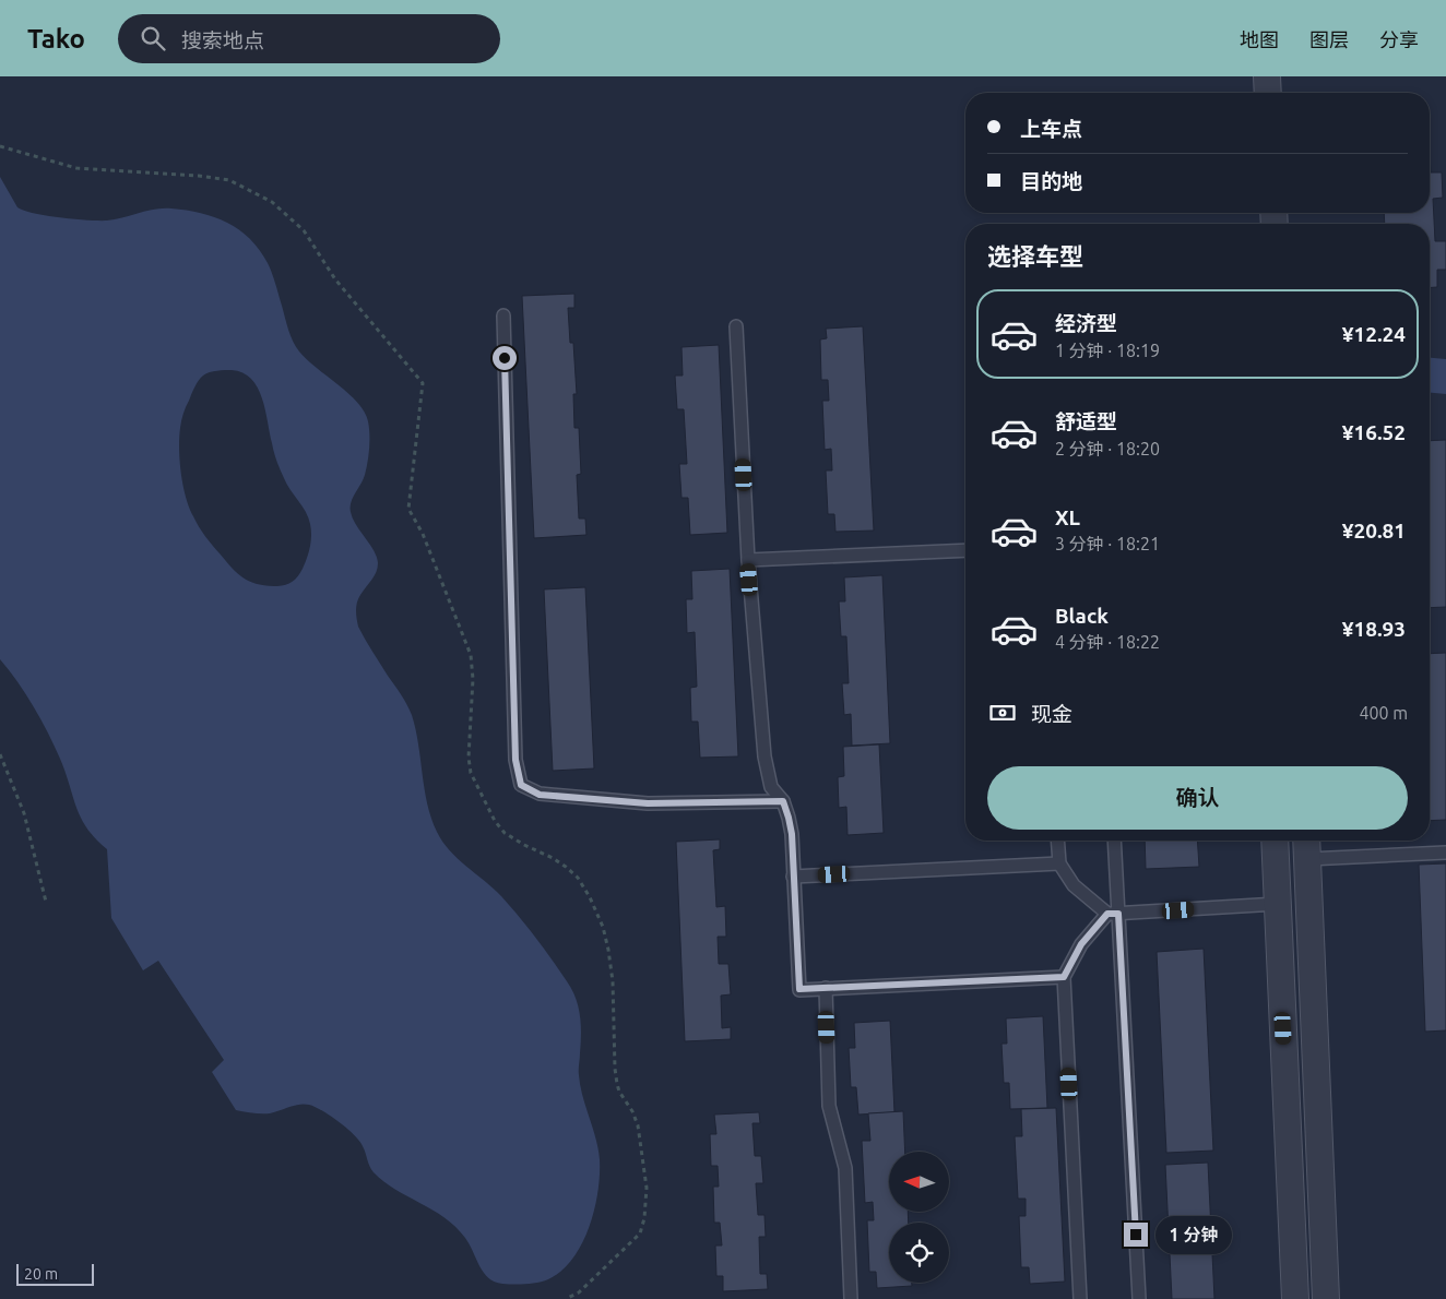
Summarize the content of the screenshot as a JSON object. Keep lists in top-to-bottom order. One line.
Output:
{"scale_bar":"20 m","north":"left","page":{"header":"Tako","search":"搜索地点","nav":["地图","图层","分享"],"banner":["上车点","目的地"],"heading":"选择车型","list":[{"name":"经济型","note":"1 分钟 · 18:19","value":"¥12.24"},{"name":"舒适型","note":"2 分钟 · 18:20","value":"¥16.52"},{"name":"XL","note":"3 分钟 · 18:21","value":"¥20.81"},{"name":"Black","note":"4 分钟 · 18:22","value":"¥18.93"}],"pay":["现金","400 m"],"buttons":"确认","bubble":"1 分钟","scale":"20 m"}}
